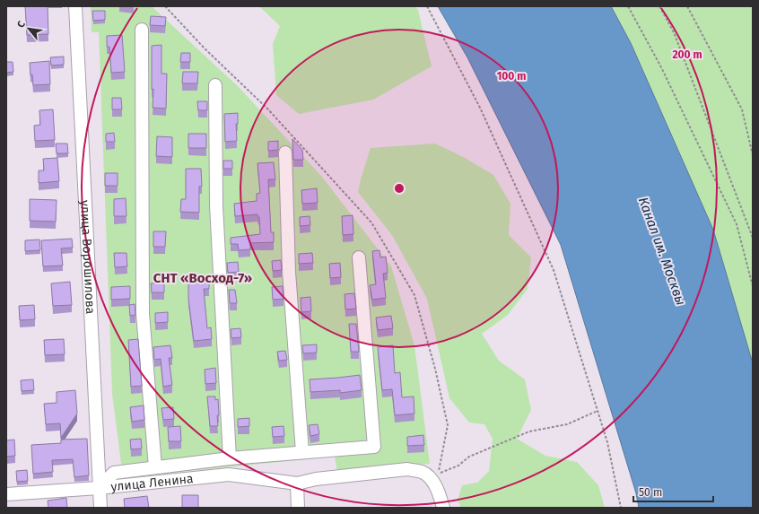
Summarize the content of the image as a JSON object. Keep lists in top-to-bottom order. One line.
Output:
{"streets":{"street":["улица Ворошилова","улица Ленина"]},"crossings":[["улица Ворошилова","улица Ленина"]],"districts":["СНТ «Восход-7»"],"water":["Канал им. Москвы"],"scale_bar":"50 m","north":"top left","rings":["200 m","100 m"]}
